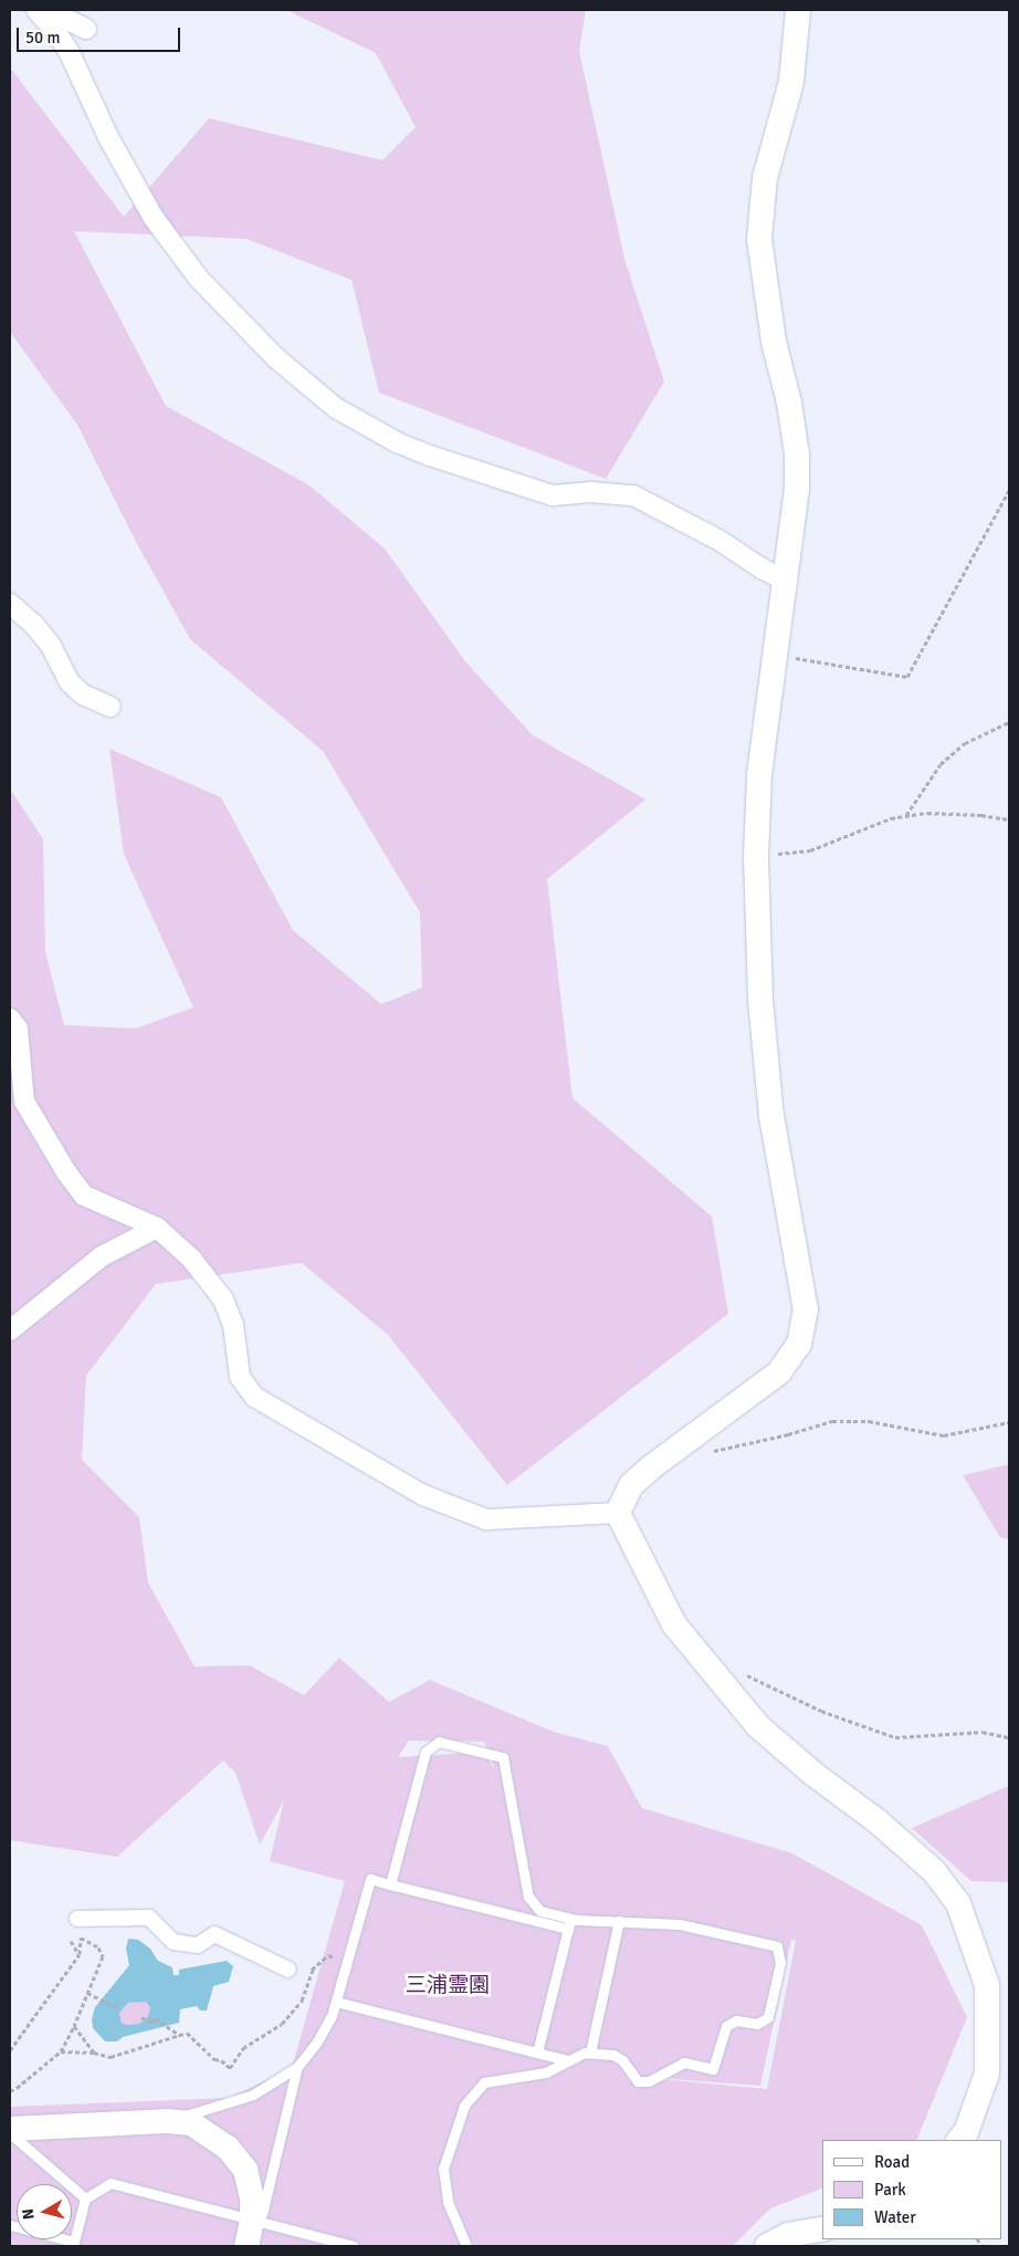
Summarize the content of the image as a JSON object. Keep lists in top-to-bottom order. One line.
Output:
{"parks":["三浦霊園"],"legend":["Road","Park","Water"],"scale_bar":"50 m","north":"left"}
